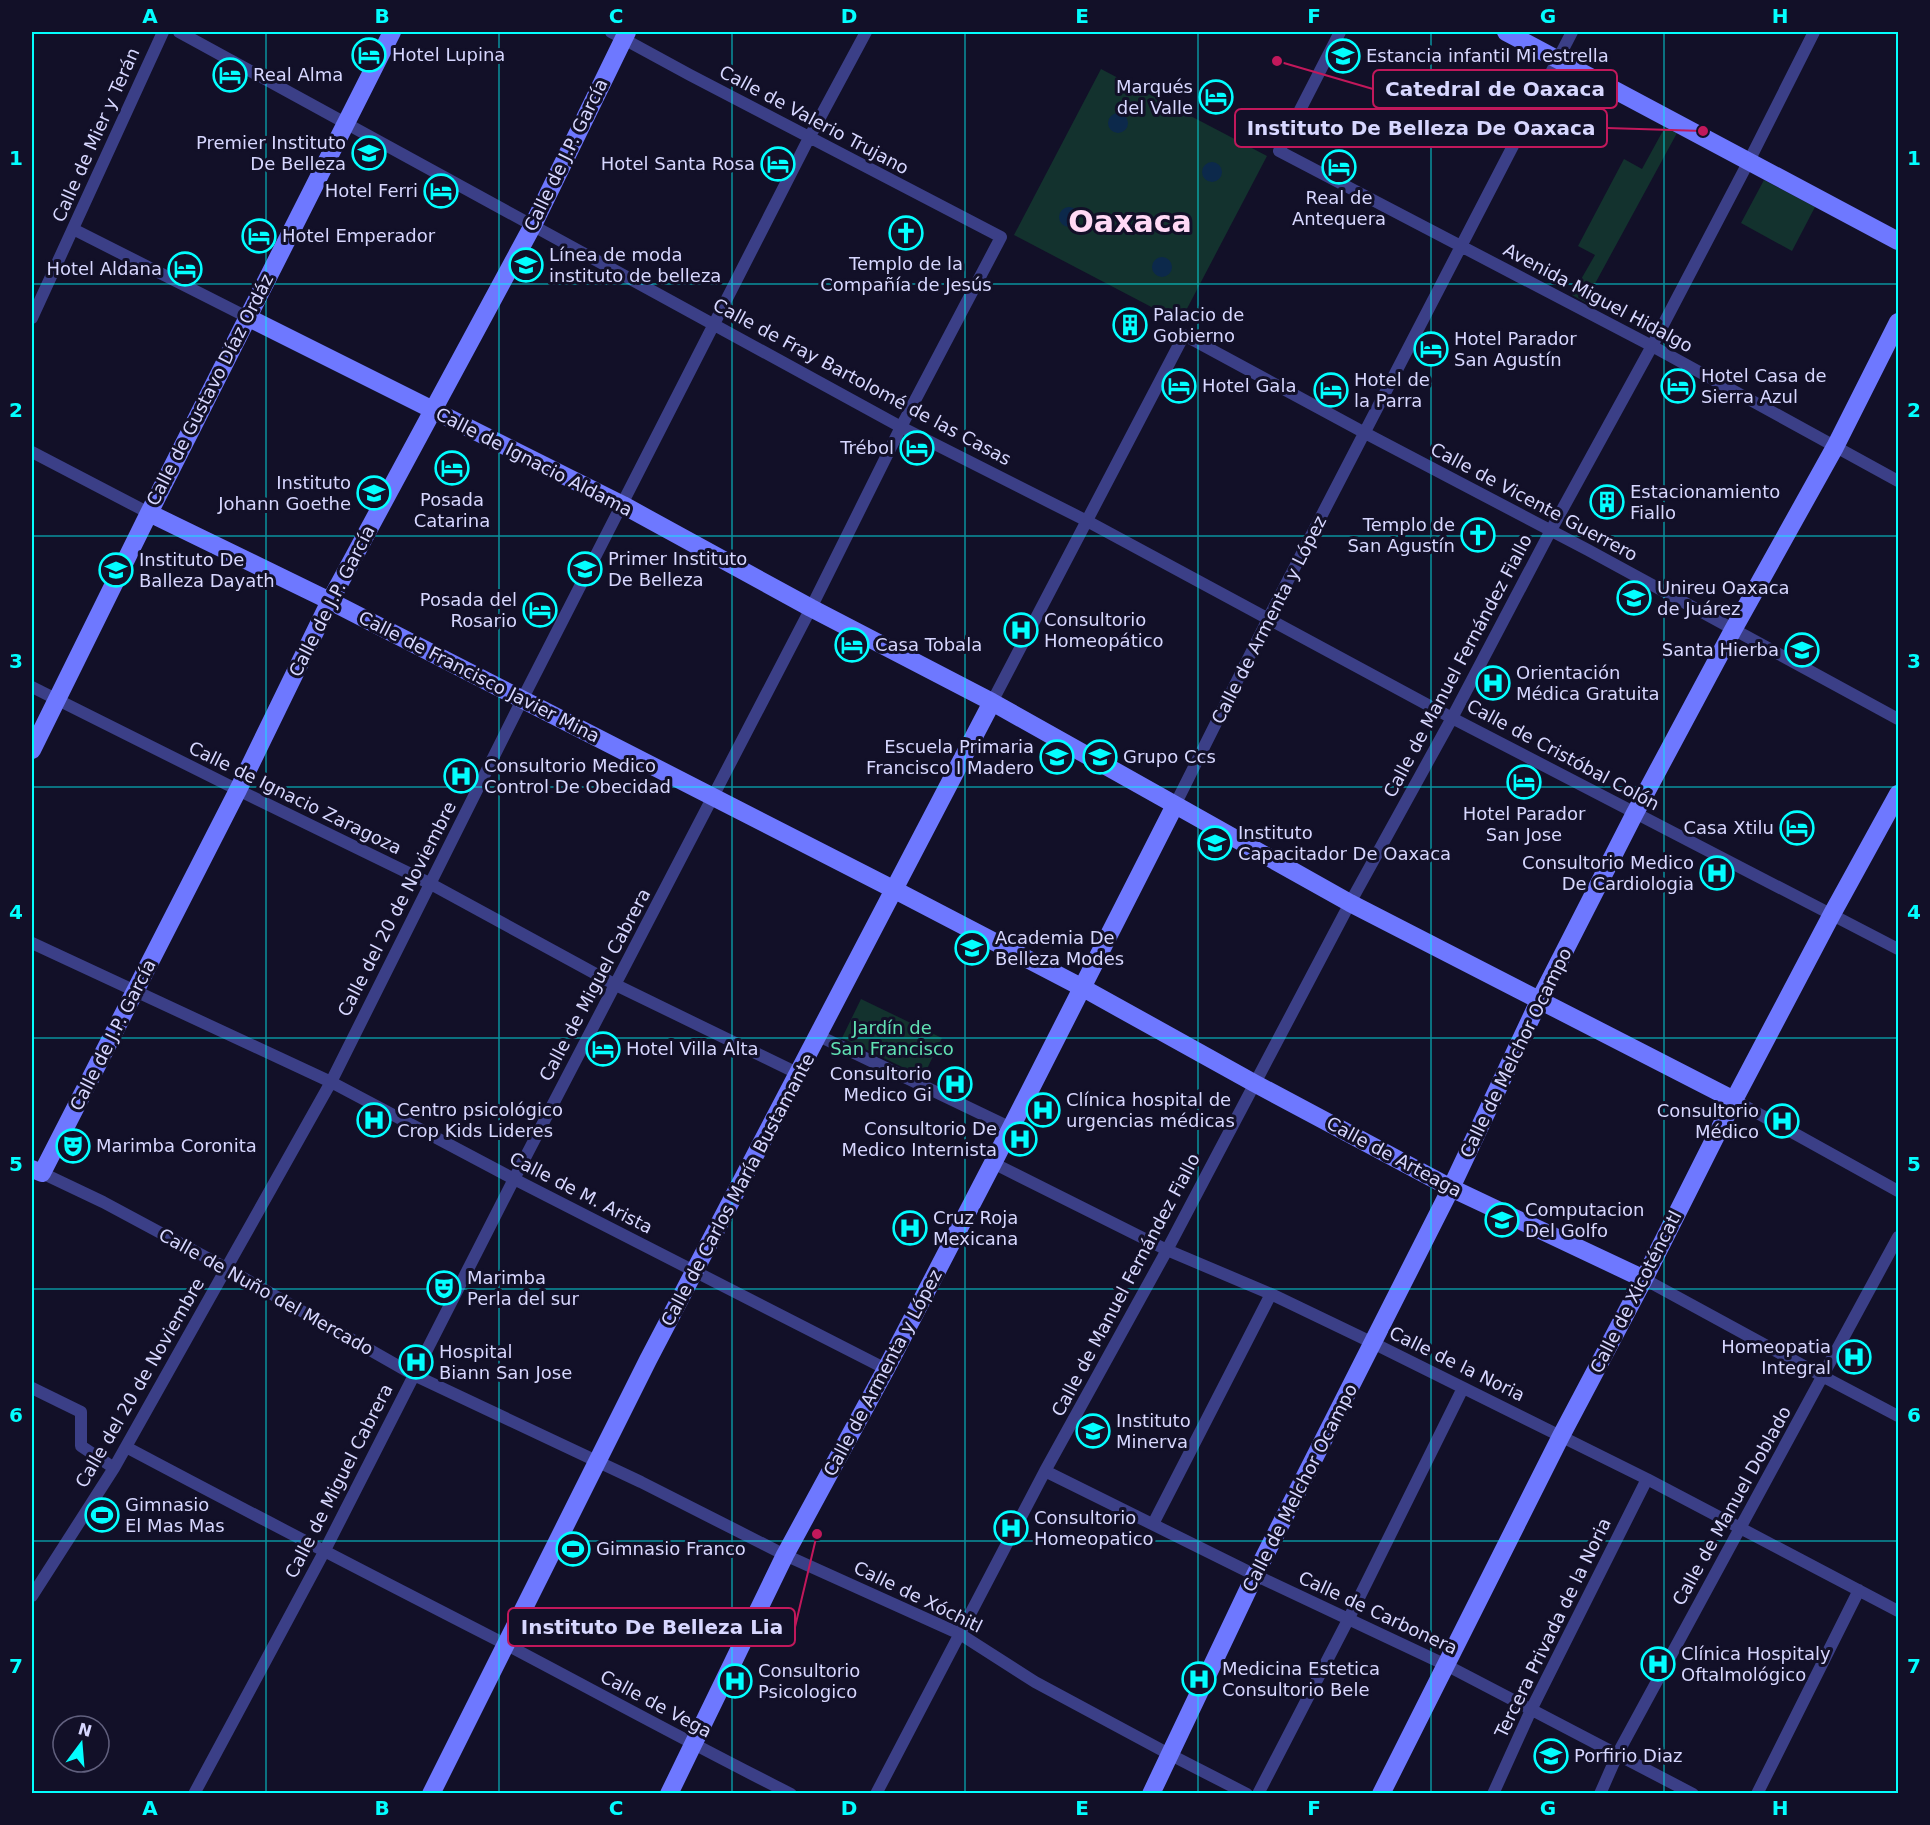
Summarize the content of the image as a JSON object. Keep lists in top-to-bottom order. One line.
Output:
{"streets":{"street":["Calle de Valerio Trujano","Calle de Mier y Terán","Calle de J.P. García","Avenida Miguel Hidalgo","Calle de Fray Bartolomé de las Casas","Calle de Gustavo Díaz Ordáz","Calle de Ignacio Aldama","Calle de Vicente Guerrero","Calle de Armenta y López","Calle de Manuel Fernández Fiallo","Calle de Francisco Javier Mina","Calle de Cristóbal Colón","Calle de Ignacio Zaragoza","Calle del 20 de Noviembre","Calle de Miguel Cabrera","Calle de Melchor Ocampo","Calle de Arteaga","Calle de Carlos María Bustamante","Calle de M. Arista","Calle de Nuño del Mercado","Calle de Xicoténcatl","Calle de la Noria","Calle de Manuel Doblado","Calle de Xóchitl","Calle de Carbonera","Tercera Privada de la Noria","Calle de Vega"]},"crossings":[["Calle de Valerio Trujano","Calle de J.P. García"],["Calle de Valerio Trujano","Calle del 20 de Noviembre"],["Calle de Valerio Trujano","Calle de Miguel Cabrera"],["Calle de Mier y Terán","Calle de Ignacio Aldama"],["Calle de J.P. García","Calle de Fray Bartolomé de las Casas"],["Calle de J.P. García","Calle de Ignacio Aldama"],["Calle de J.P. García","Calle de Francisco Javier Mina"],["Calle de J.P. García","Calle de Ignacio Zaragoza"],["Calle de J.P. García","Calle de M. Arista"],["Calle de J.P. García","Calle de Nuño del Mercado"],["Avenida Miguel Hidalgo","Calle de Armenta y López"],["Avenida Miguel Hidalgo","Calle de Manuel Fernández Fiallo"],["Avenida Miguel Hidalgo","Calle de Melchor Ocampo"],["Calle de Fray Bartolomé de las Casas","Calle de Gustavo Díaz Ordáz"],["Calle de Fray Bartolomé de las Casas","Calle de Cristóbal Colón"],["Calle de Fray Bartolomé de las Casas","Calle del 20 de Noviembre"],["Calle de Fray Bartolomé de las Casas","Calle de Miguel Cabrera"],["Calle de Fray Bartolomé de las Casas","Calle de Carlos María Bustamante"],["Calle de Gustavo Díaz Ordáz","Calle de Ignacio Aldama"],["Calle de Gustavo Díaz Ordáz","Calle de Francisco Javier Mina"],["Calle de Gustavo Díaz Ordáz","Calle de Ignacio Zaragoza"],["Calle de Ignacio Aldama","Calle de Armenta y López"],["Calle de Ignacio Aldama","Calle de Manuel Fernández Fiallo"],["Calle de Ignacio Aldama","Calle del 20 de Noviembre"],["Calle de Ignacio Aldama","Calle de Miguel Cabrera"],["Calle de Ignacio Aldama","Calle de Melchor Ocampo"],["Calle de Ignacio Aldama","Calle de Carlos María Bustamante"],["Calle de Ignacio Aldama","Calle de Xicoténcatl"],["Calle de Vicente Guerrero","Calle de Armenta y López"],["Calle de Vicente Guerrero","Calle de Manuel Fernández Fiallo"],["Calle de Vicente Guerrero","Calle de Melchor Ocampo"],["Calle de Vicente Guerrero","Calle de Carlos María Bustamante"],["Calle de Armenta y López","Calle de Cristóbal Colón"],["Calle de Armenta y López","Calle de Arteaga"],["Calle de Armenta y López","Calle de M. Arista"],["Calle de Armenta y López","Calle de la Noria"],["Calle de Armenta y López","Calle de Xóchitl"],["Calle de Armenta y López","Calle de Vega"],["Calle de Manuel Fernández Fiallo","Calle de Cristóbal Colón"],["Calle de Manuel Fernández Fiallo","Calle de Arteaga"],["Calle de Manuel Fernández Fiallo","Calle de la Noria"],["Calle de Manuel Fernández Fiallo","Calle de Xóchitl"],["Calle de Manuel Fernández Fiallo","Calle de Carbonera"],["Calle de Francisco Javier Mina","Calle del 20 de Noviembre"],["Calle de Francisco Javier Mina","Calle de Miguel Cabrera"],["Calle de Francisco Javier Mina","Calle de Arteaga"],["Calle de Francisco Javier Mina","Calle de Carlos María Bustamante"],["Calle de Cristóbal Colón","Calle de Melchor Ocampo"],["Calle de Cristóbal Colón","Calle de Carlos María Bustamante"],["Calle de Cristóbal Colón","Calle de Xicoténcatl"],["Calle de Ignacio Zaragoza","Calle del 20 de Noviembre"],["Calle de Ignacio Zaragoza","Calle de Miguel Cabrera"],["Calle de Ignacio Zaragoza","Calle de Carlos María Bustamante"],["Calle del 20 de Noviembre","Calle de M. Arista"],["Calle del 20 de Noviembre","Calle de Nuño del Mercado"],["Calle del 20 de Noviembre","Calle de Vega"],["Calle de Miguel Cabrera","Calle de M. Arista"],["Calle de Miguel Cabrera","Calle de Nuño del Mercado"],["Calle de Miguel Cabrera","Calle de Vega"],["Calle de Melchor Ocampo","Calle de Arteaga"],["Calle de Melchor Ocampo","Calle de la Noria"],["Calle de Melchor Ocampo","Calle de Xóchitl"],["Calle de Melchor Ocampo","Calle de Carbonera"],["Calle de Arteaga","Calle de Carlos María Bustamante"],["Calle de Arteaga","Calle de Xicoténcatl"],["Calle de Arteaga","Calle de Manuel Doblado"],["Calle de Carlos María Bustamante","Calle de M. Arista"],["Calle de Carlos María Bustamante","Calle de Nuño del Mercado"],["Calle de Carlos María Bustamante","Calle de Xóchitl"],["Calle de Carlos María Bustamante","Calle de Vega"],["Calle de Nuño del Mercado","Calle de Xóchitl"],["Calle de Xicoténcatl","Calle de la Noria"],["Calle de Xicoténcatl","Calle de Carbonera"],["Calle de la Noria","Calle de Manuel Doblado"],["Calle de la Noria","Tercera Privada de la Noria"],["Calle de Manuel Doblado","Calle de Carbonera"],["Calle de Carbonera","Tercera Privada de la Noria"]],"districts":["Oaxaca"],"parks":["Jardín de San Francisco"],"places":{"hotel":["Hotel Lupina","Real Alma","Marqués del Valle","Hotel Santa Rosa","Real de Antequera","Hotel Ferri","Hotel Emperador","Hotel Aldana","Hotel Parador San Agustín","Hotel Gala","Hotel Casa de Sierra Azul","Hotel de la Parra","Trébol","Posada Catarina","Posada del Rosario","Casa Tobala","Hotel Parador San Jose","Casa Xtilu","Hotel Villa Alta"],"school or university":["Estancia infantil Mi estrella","Premier Instituto De Belleza","Línea de moda instituto de belleza","Instituto Johann Goethe","Primer Instituto De Belleza","Instituto De Balleza Dayath","Unireu Oaxaca de Juárez","Santa Hierba","Escuela Primaria Francisco I Madero","Grupo Ccs","Instituto Capacitador De Oaxaca","Academia De Belleza Modes","Computacion Del Golfo","Instituto Minerva","Porfirio Diaz"],"other":["Catedral de Oaxaca","Instituto De Belleza De Oaxaca","Instituto De Belleza Lia"],"church":["Templo de la Compañía de Jesús","Templo de San Agustín"],"building":["Palacio de Gobierno","Estacionamiento Fiallo"],"hospital":["Consultorio Homeopático","Orientación Médica Gratuita","Consultorio Medico Control De Obecidad","Consultorio Medico De Cardiologia","Consultorio Medico Gi","Clínica hospital de urgencias médicas","Centro psicológico Crop Kids Lideres","Consultorio Médico","Consultorio De Medico Internista","Cruz Roja Mexicana","Homeopatia Integral","Hospital Biann San Jose","Consultorio Homeopatico","Clínica Hospitaly Oftalmológico","Medicina Estetica Consultorio Bele","Consultorio Psicologico"],"theatre":["Marimba Coronita","Marimba Perla del sur"],"sports":["Gimnasio El Mas Mas","Gimnasio Franco"]},"north":"top","grid":{"columns":["A","B","C","D","E","F","G","H"],"rows":["1","2","3","4","5","6","7"]}}
